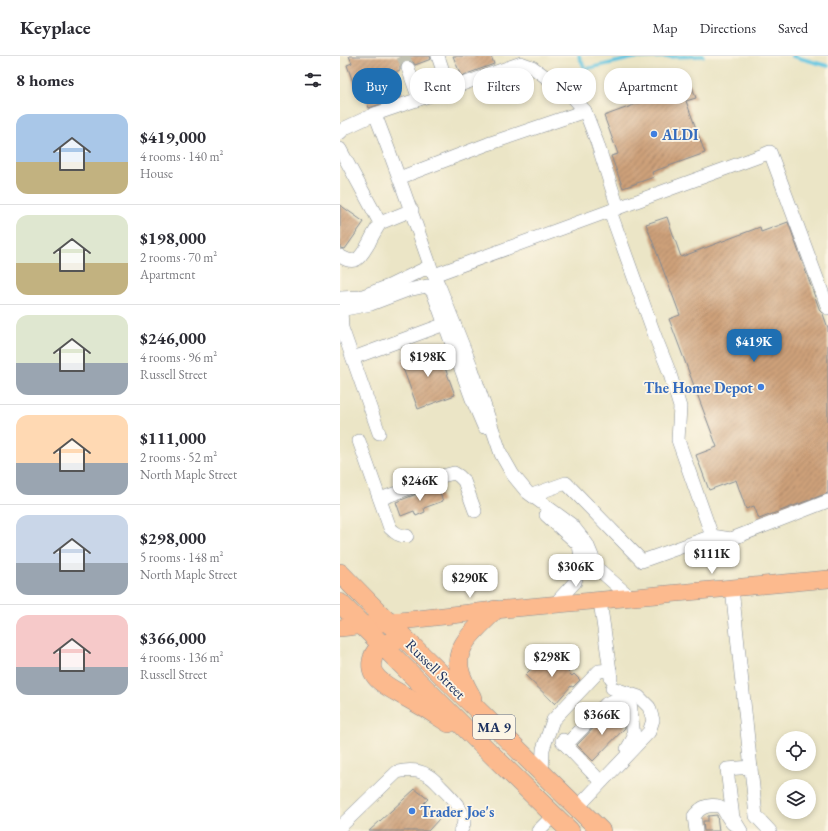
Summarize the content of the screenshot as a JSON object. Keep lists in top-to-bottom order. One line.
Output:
{"streets":{"highway":["Russell Street","MA 9"]},"places":["ALDI","The Home Depot","Trader Joe's"],"page":{"header":"Keyplace","nav":["Map","Directions","Saved"],"heading":"8 homes","chip":["Buy","Rent","Filters","New","Apartment"],"list":[{"name":"$419,000","note":"4 rooms · 140 m² · House"},{"name":"$198,000","note":"2 rooms · 70 m² · Apartment"},{"name":"$246,000","note":"4 rooms · 96 m² · Russell Street"},{"name":"$111,000","note":"2 rooms · 52 m² · North Maple Street"},{"name":"$298,000","note":"5 rooms · 148 m² · North Maple Street"},{"name":"$366,000","note":"4 rooms · 136 m² · Russell Street"}],"price":["$419K","$198K","$246K","$111K","$306K","$290K","$298K","$366K"]}}
